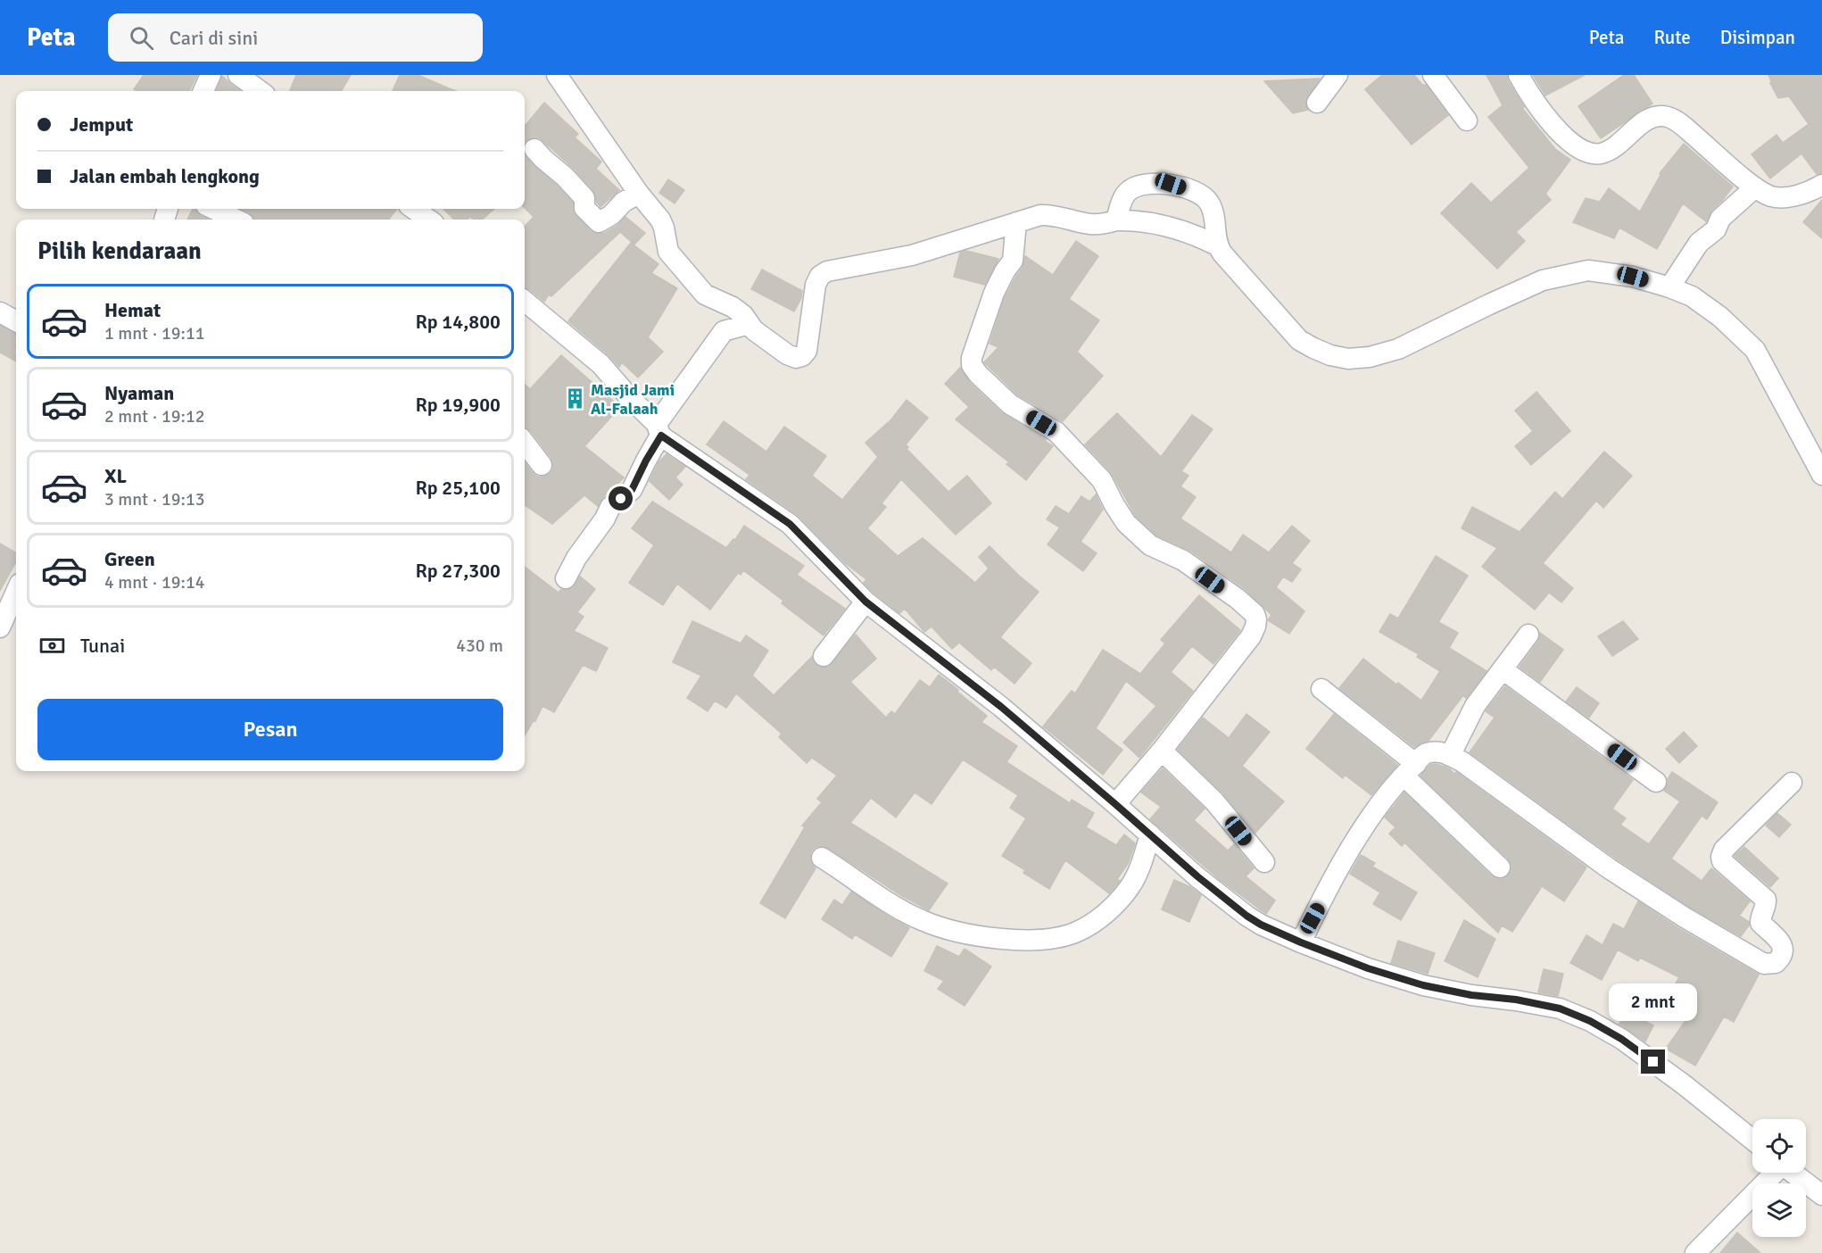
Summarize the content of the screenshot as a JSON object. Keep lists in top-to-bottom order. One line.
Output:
{"places":{"building":["Masjid Jami Al-Falaah"]},"page":{"header":"Peta","search":"Cari di sini","nav":["Peta","Rute","Disimpan"],"banner":["Jemput","Jalan embah lengkong"],"heading":"Pilih kendaraan","list":[{"name":"Hemat","note":"1 mnt · 19:11","value":"Rp 14,800"},{"name":"Nyaman","note":"2 mnt · 19:12","value":"Rp 19,900"},{"name":"XL","note":"3 mnt · 19:13","value":"Rp 25,100"},{"name":"Green","note":"4 mnt · 19:14","value":"Rp 27,300"}],"pay":["Tunai","430 m"],"buttons":"Pesan","bubble":"2 mnt"}}
